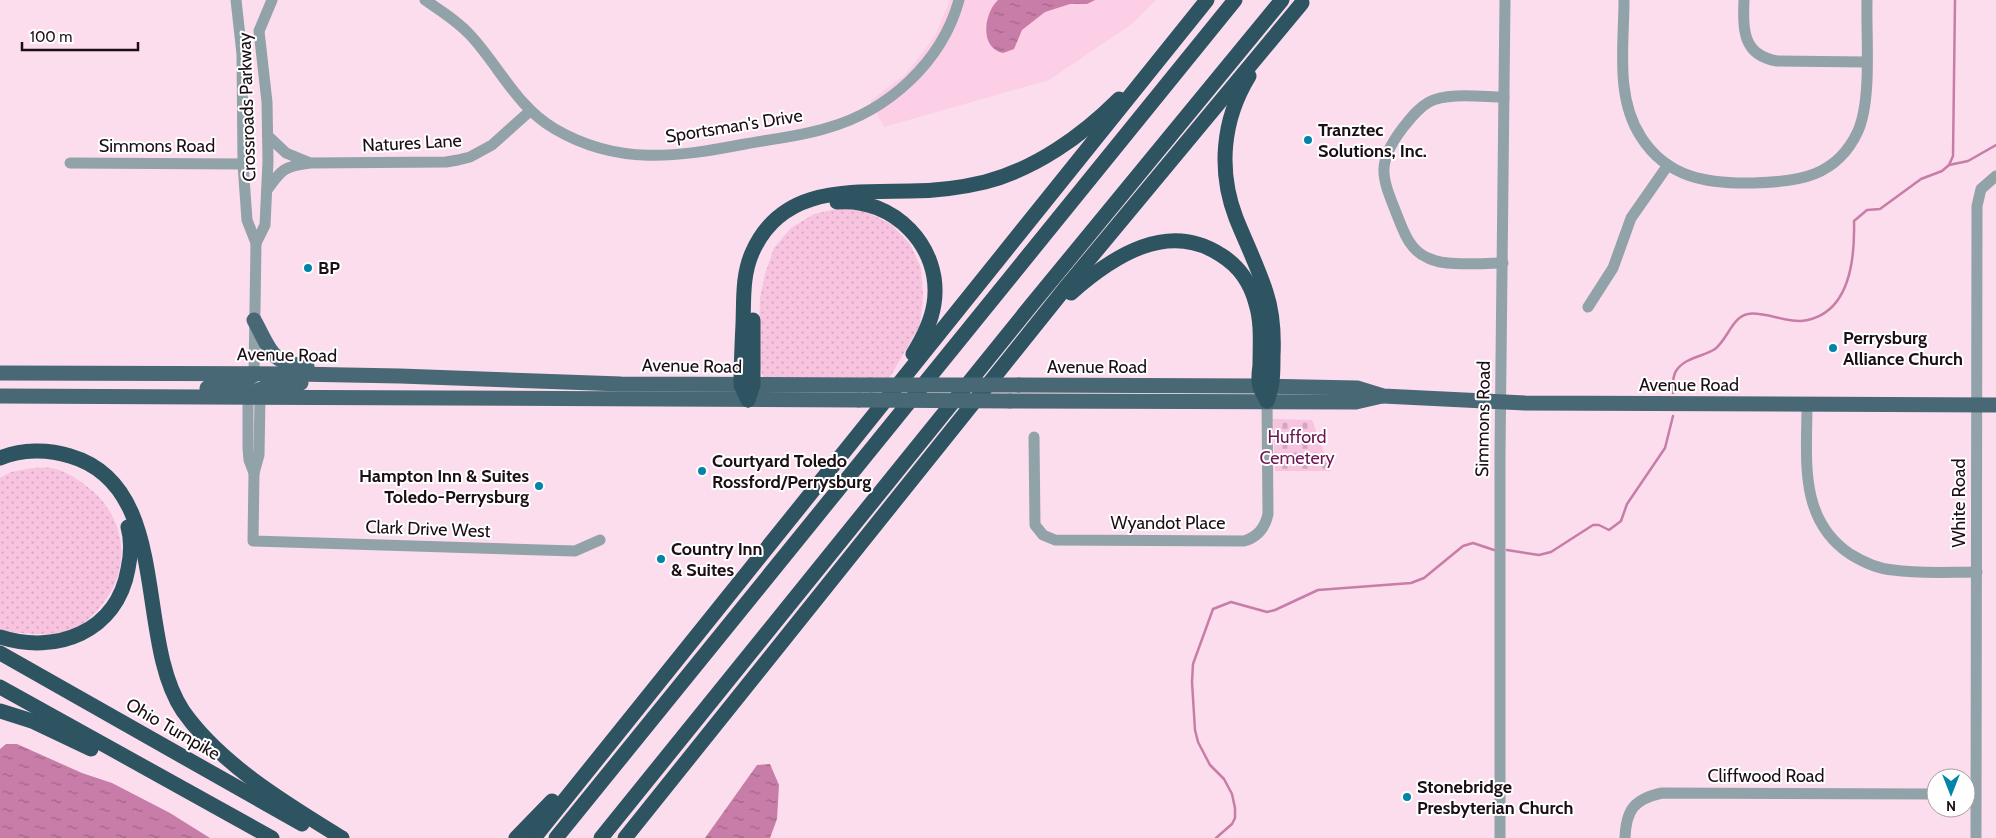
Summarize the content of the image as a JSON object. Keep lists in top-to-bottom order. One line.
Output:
{"streets":{"highway":["Ohio Turnpike"],"main road":["Avenue Road"],"street":["Crossroads Parkway","Sportsman's Drive","Natures Lane","Simmons Road","White Road","Wyandot Place","Clark Drive West","Cliffwood Road"]},"crossings":[["Crossroads Parkway","Natures Lane"],["Crossroads Parkway","Simmons Road"],["Crossroads Parkway","Avenue Road"],["Crossroads Parkway","Clark Drive West"],["Sportsman's Drive","Natures Lane"],["Simmons Road","Avenue Road"],["Avenue Road","White Road"],["Avenue Road","Wyandot Place"]],"parks":["Hufford Cemetery"],"places":["Tranztec Solutions, Inc.","BP","Perrysburg Alliance Church","Courtyard Toledo Rossford/Perrysburg","Hampton Inn & Suites Toledo-Perrysburg","Country Inn & Suites","Stonebridge Presbyterian Church"],"scale_bar":"100 m","north":"bottom"}
